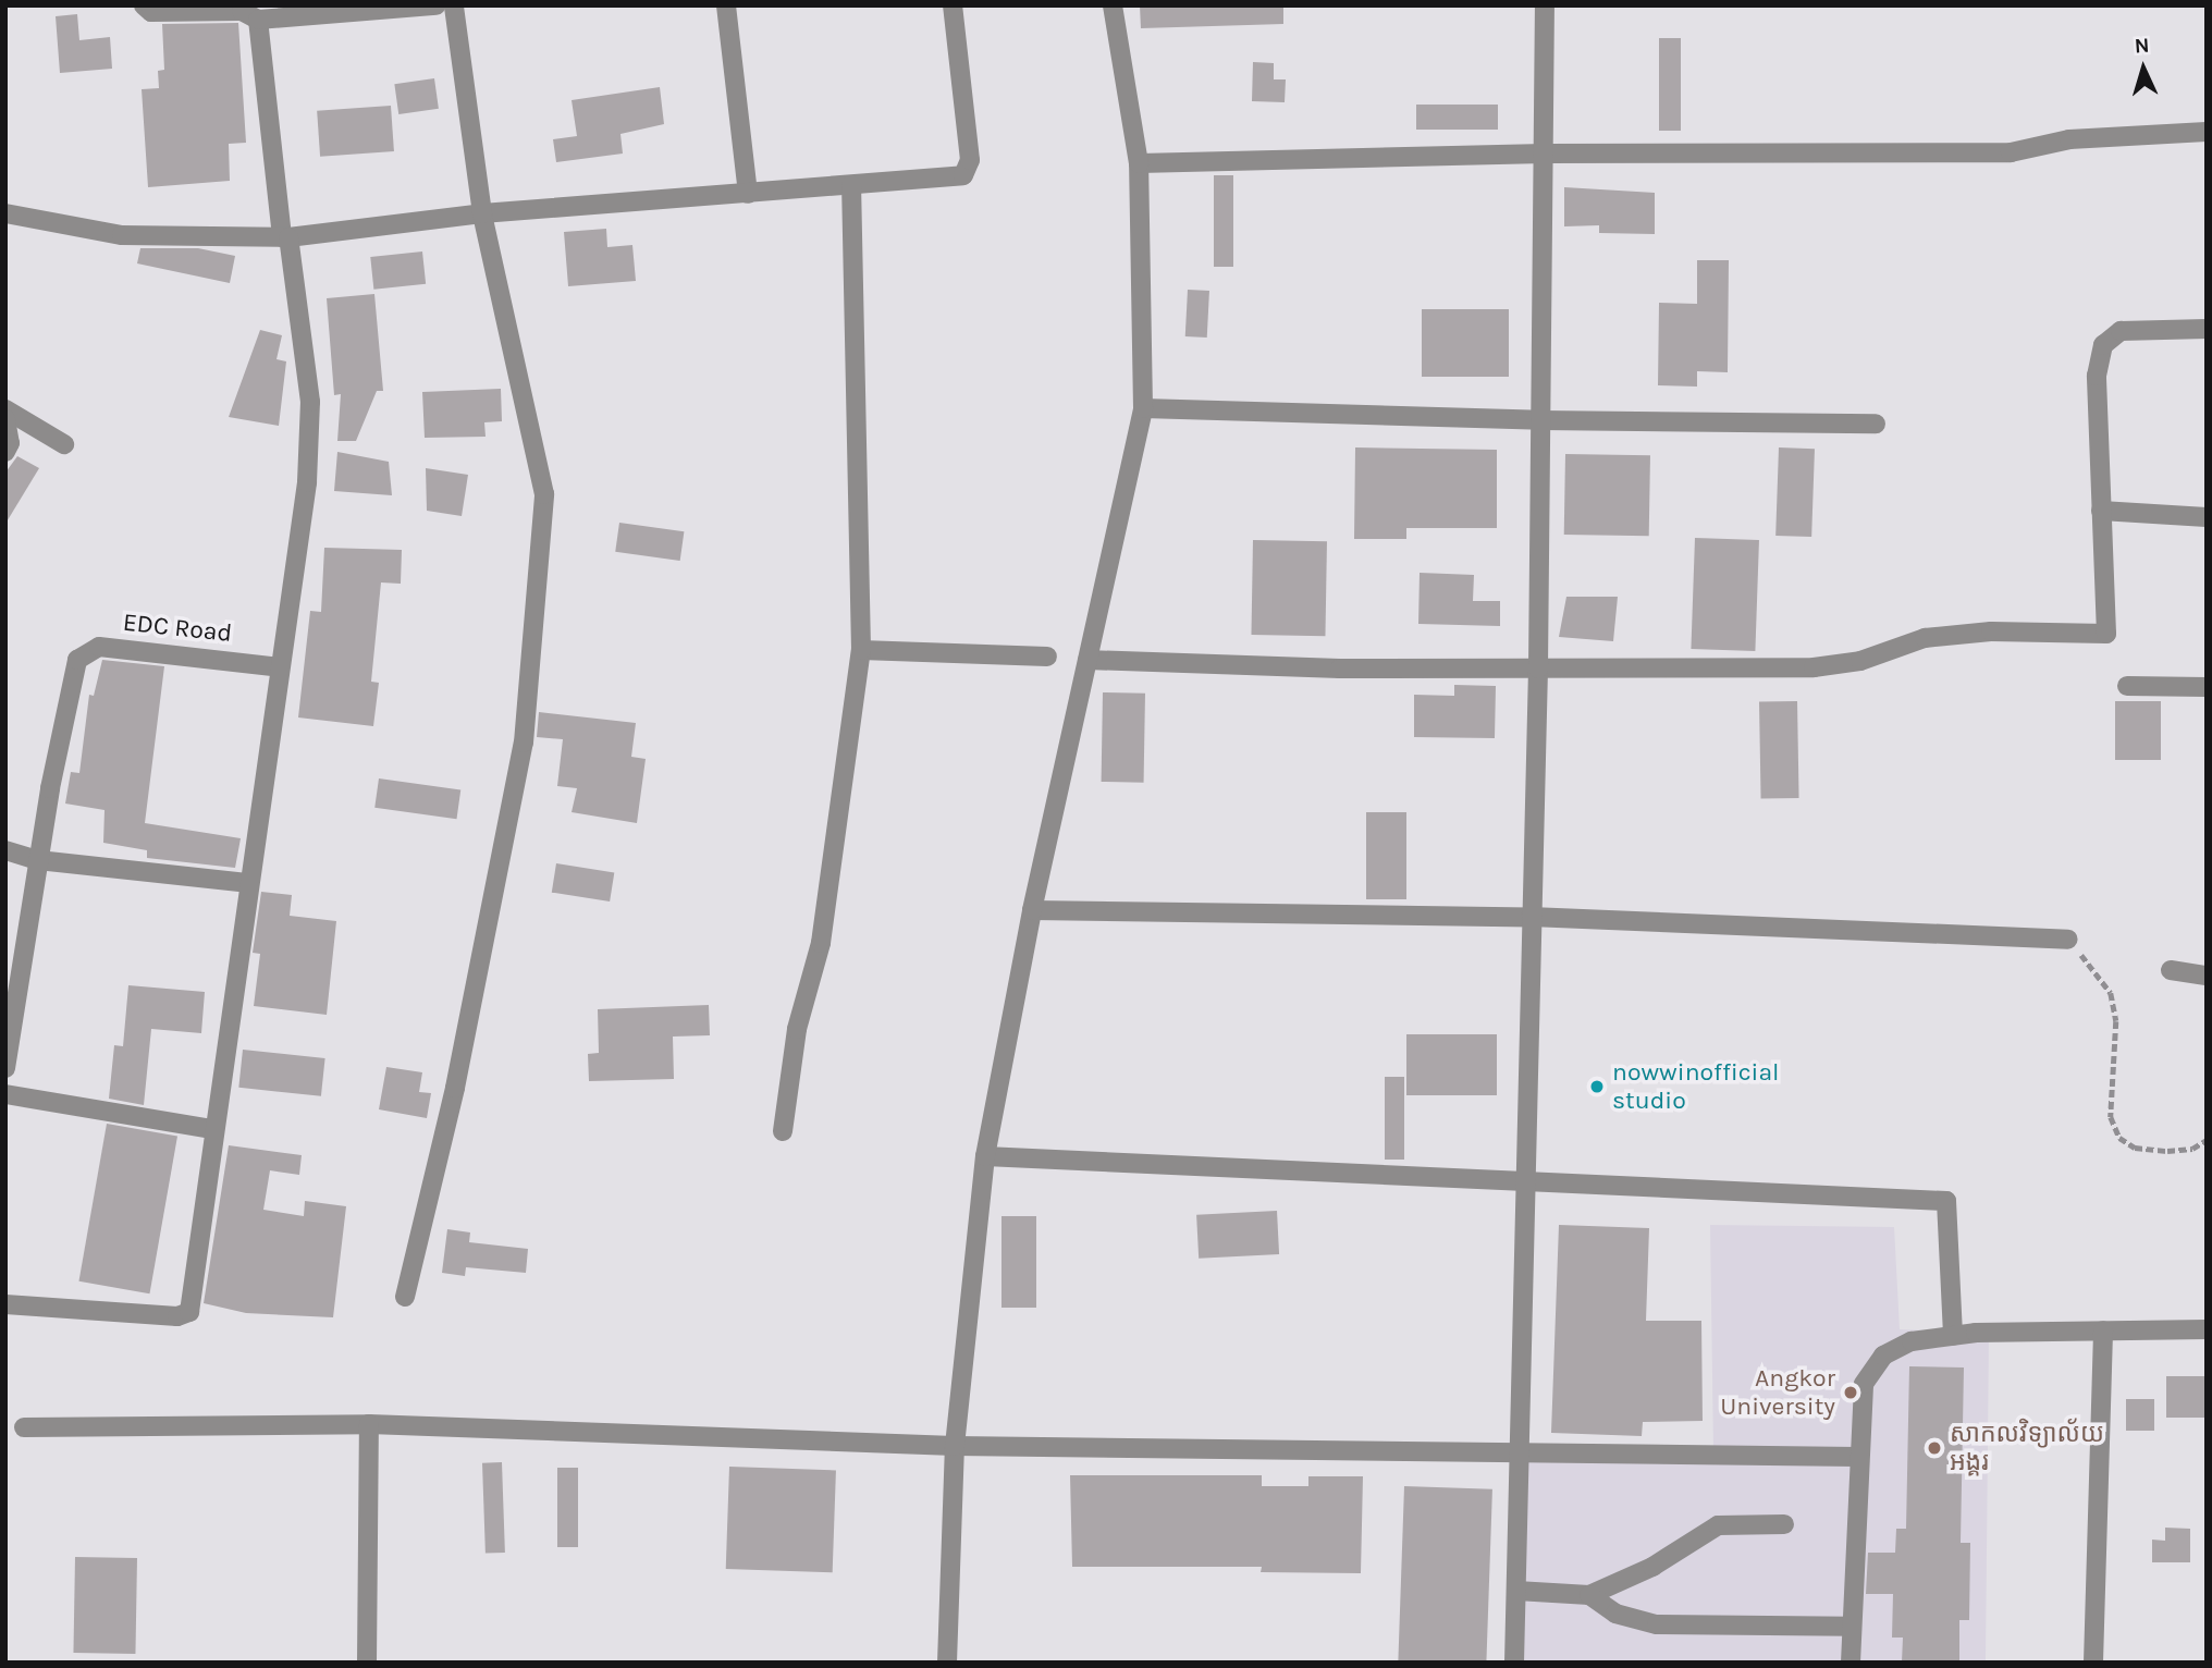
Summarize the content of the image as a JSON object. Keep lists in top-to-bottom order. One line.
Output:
{"streets":{"street":["EDC Road"]},"places":["nowwinofficial studio","Angkor University","សាកលវិទ្យាល័យ អង្គរ"],"north":"top"}
